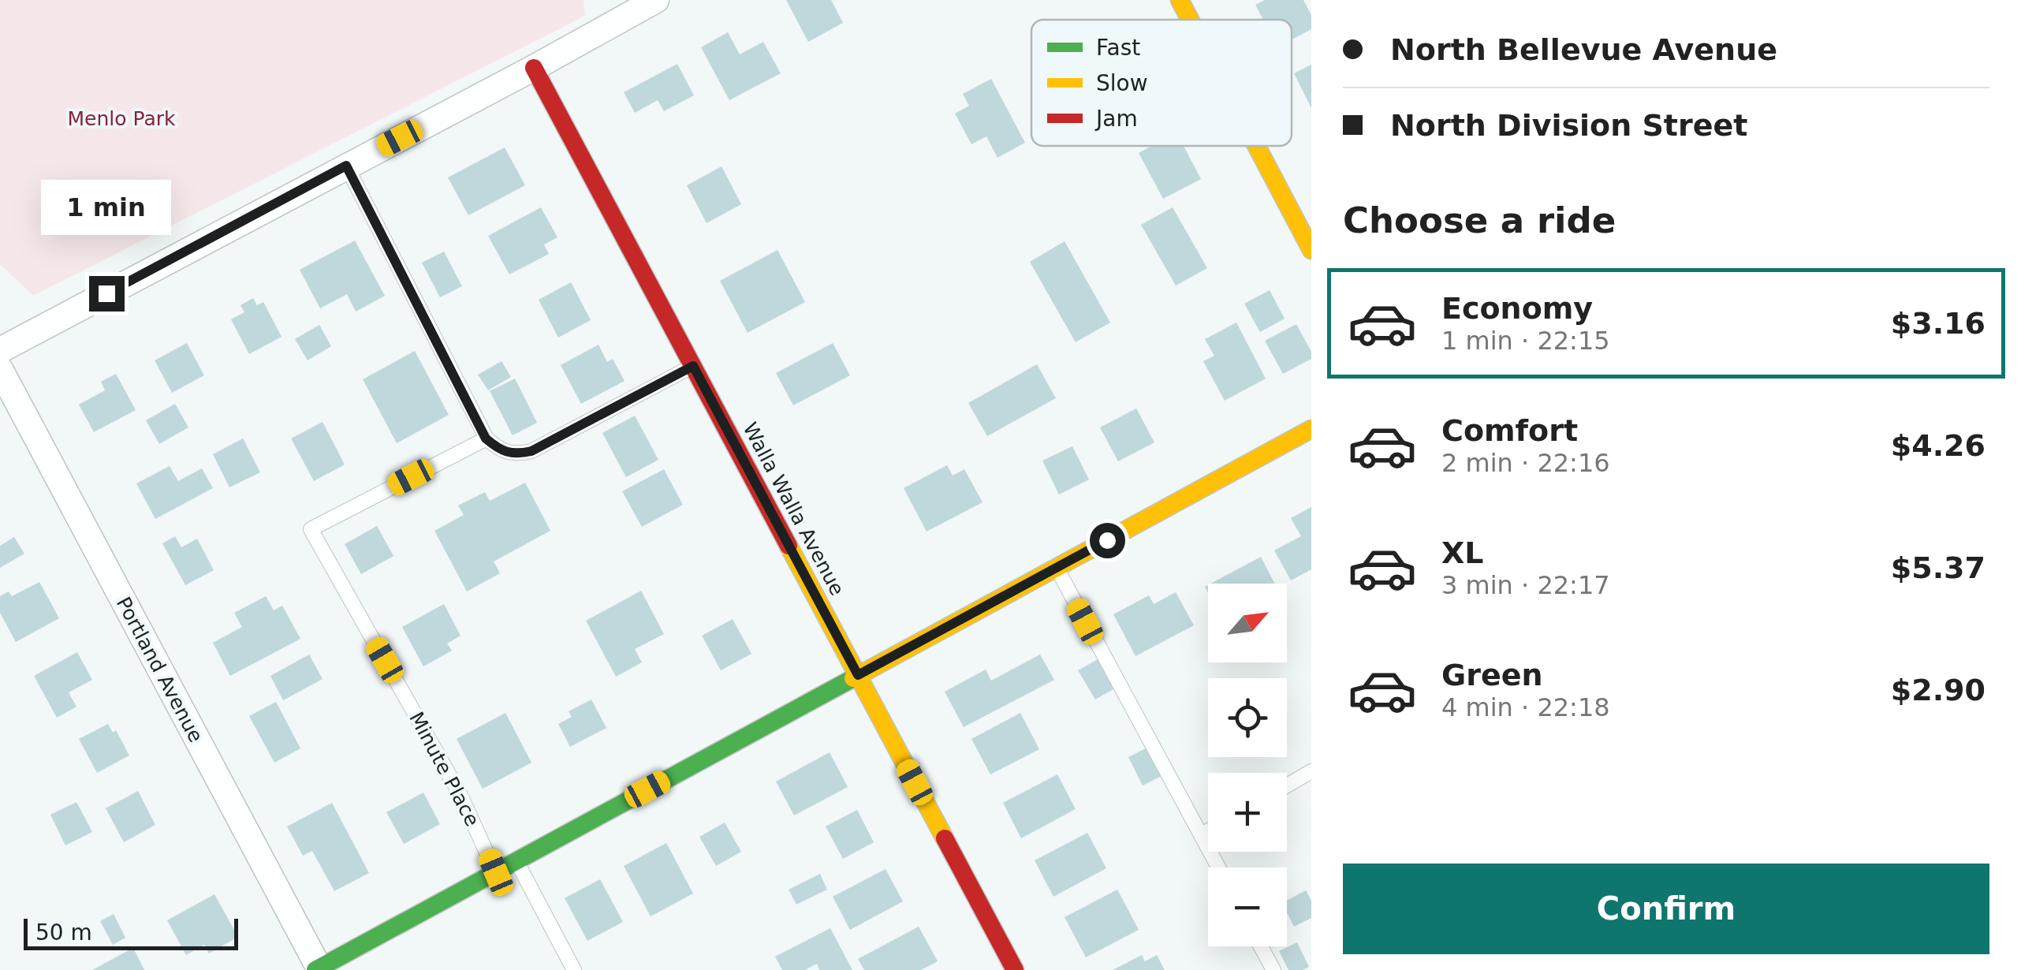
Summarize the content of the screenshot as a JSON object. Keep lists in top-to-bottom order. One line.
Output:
{"streets":{"street":["Walla Walla Avenue","Portland Avenue"],"lane":["Minute Place"]},"parks":["Menlo Park"],"legend":["Fast","Slow","Jam"],"scale_bar":"50 m","north":"top right","page":{"banner":["North Bellevue Avenue","North Division Street"],"heading":"Choose a ride","bubble":"1 min","list":[{"name":"Economy","note":"1 min · 22:15","value":"$3.16"},{"name":"Comfort","note":"2 min · 22:16","value":"$4.26"},{"name":"XL","note":"3 min · 22:17","value":"$5.37"},{"name":"Green","note":"4 min · 22:18","value":"$2.90"}],"map_buttons":["+","−"],"buttons":"Confirm","scale":"50 m"}}
